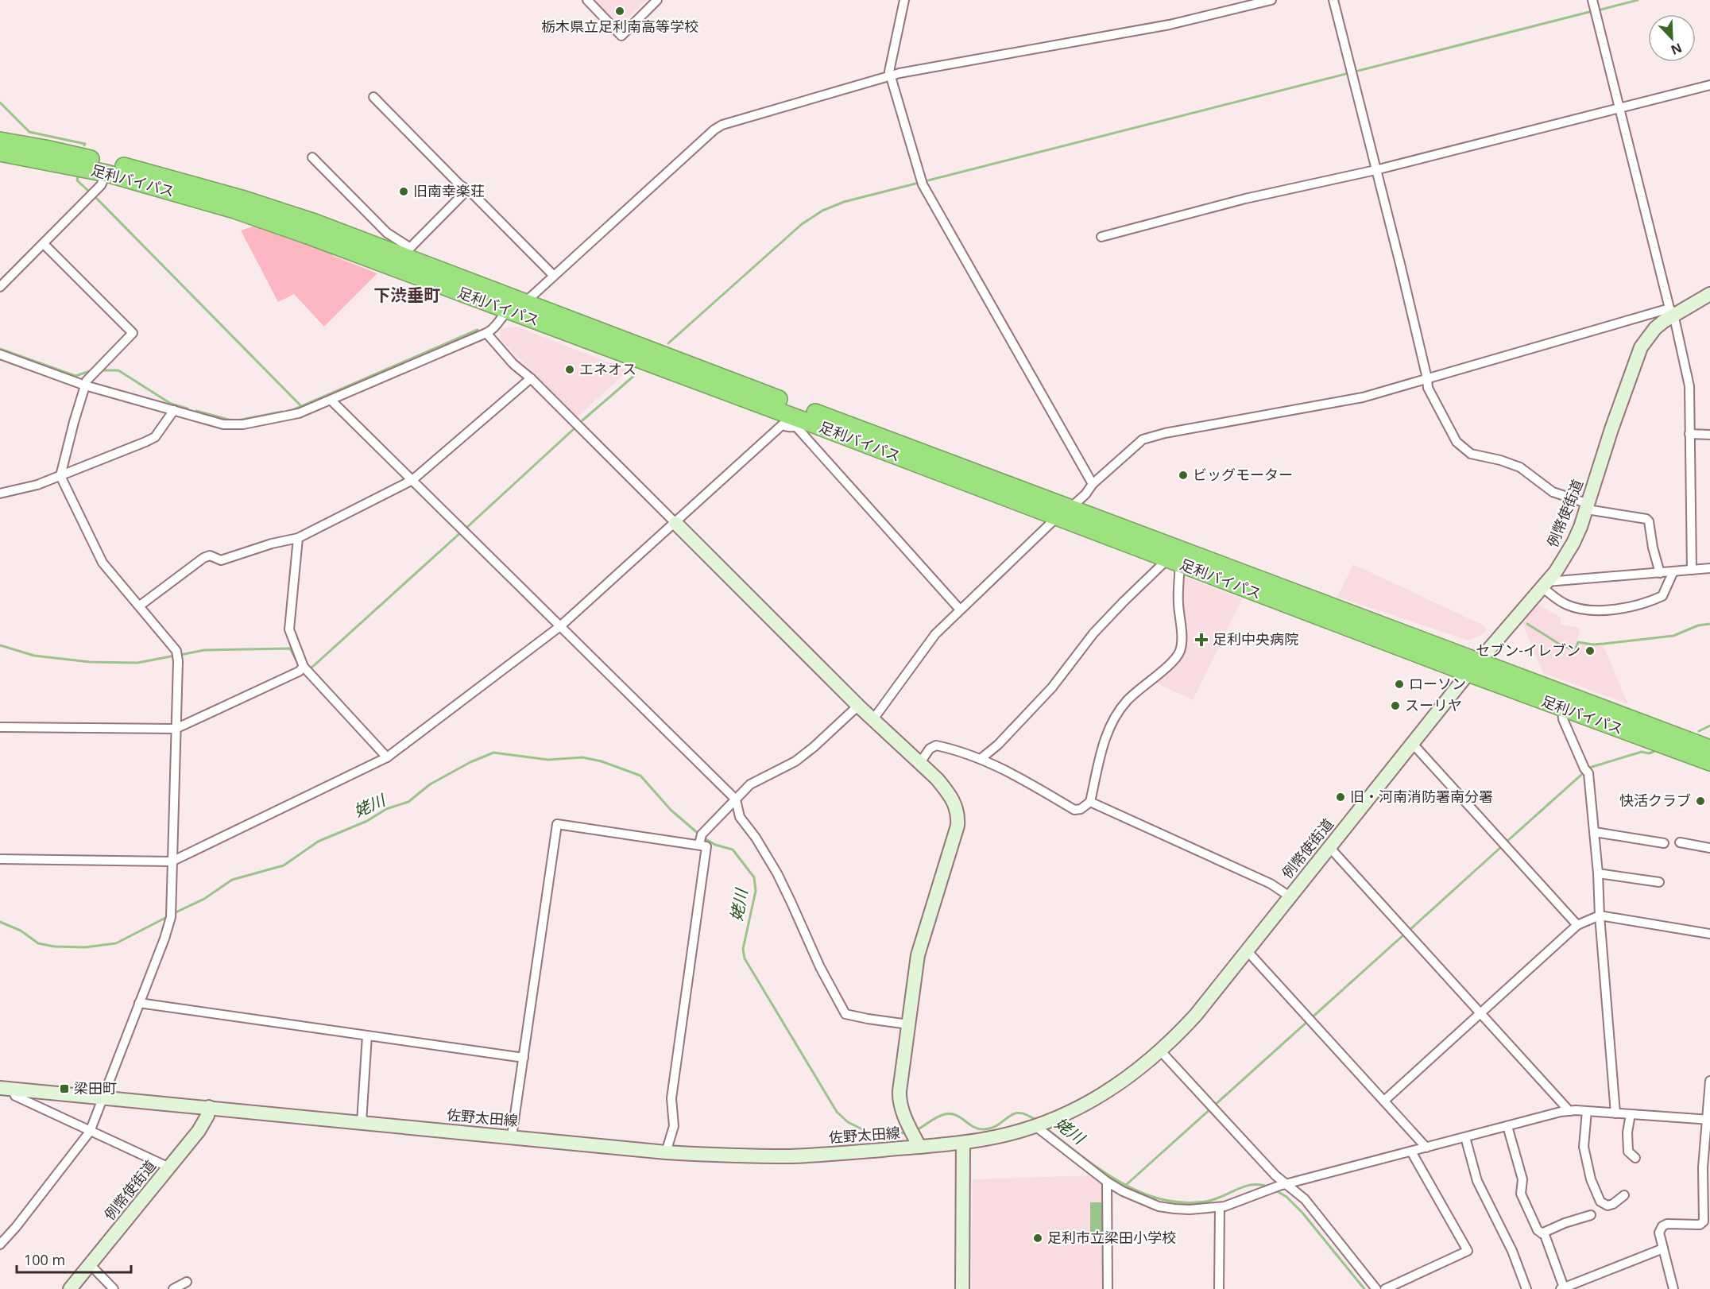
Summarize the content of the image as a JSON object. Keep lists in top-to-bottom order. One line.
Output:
{"streets":{"highway":["足利バイパス"],"main road":["例幣使街道","佐野太田線"]},"crossings":[["足利バイパス","例幣使街道"],["例幣使街道","佐野太田線"]],"districts":["下渋垂町"],"water":["姥川"],"places":{"other":["栃木県立足利南高等学校","旧南幸楽荘","エネオス","ビッグモーター","セブン-イレブン","ローソン","スーリヤ","旧・河南消防署南分署","快活クラブ","足利市立梁田小学校"],"health":["足利中央病院"],"transit":["梁田町"]},"scale_bar":"100 m","north":"bottom right"}
